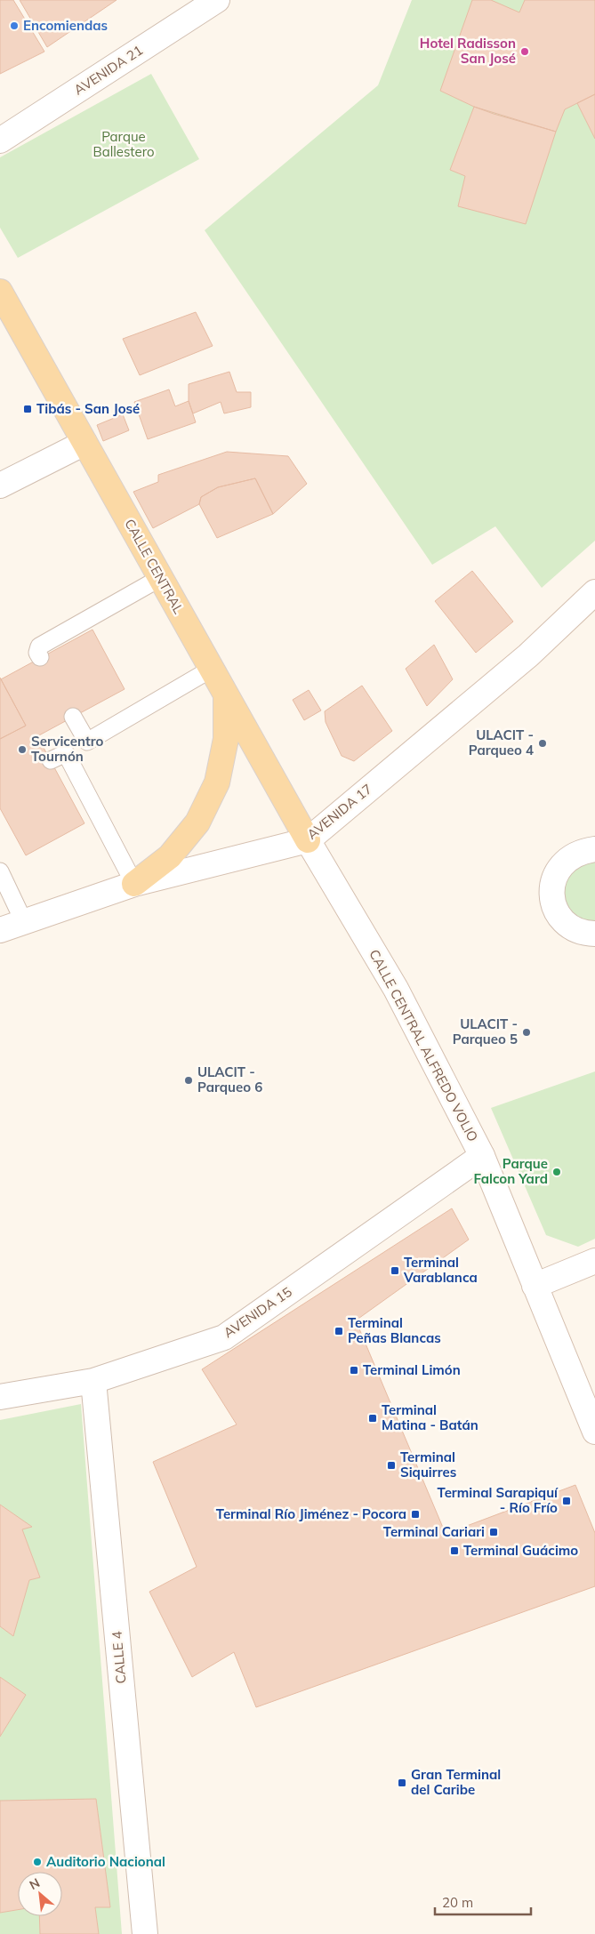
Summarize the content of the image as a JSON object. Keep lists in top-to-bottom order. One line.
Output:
{"streets":{"main road":["CALLE CENTRAL"],"street":["AVENIDA 21","AVENIDA 17","CALLE CENTRAL ALFREDO VOLIO","AVENIDA 15","CALLE 4"]},"crossings":[["CALLE CENTRAL","AVENIDA 17"],["CALLE CENTRAL","CALLE CENTRAL ALFREDO VOLIO"],["AVENIDA 17","CALLE CENTRAL ALFREDO VOLIO"],["CALLE CENTRAL ALFREDO VOLIO","AVENIDA 15"],["AVENIDA 15","CALLE 4"]],"parks":["Parque Ballestero"],"places":{"other":["Encomiendas","Hotel Radisson San José","ULACIT - Parqueo 4","Servicentro Tournón","ULACIT - Parqueo 5","ULACIT - Parqueo 6","Parque Falcon Yard","Auditorio Nacional"],"transit":["Tibás - San José","Terminal Varablanca","Terminal Peñas Blancas","Terminal Limón","Terminal Matina - Batán","Terminal Siquirres","Terminal Sarapiquí - Río Frío","Terminal Río Jiménez - Pocora","Terminal Cariari","Terminal Guácimo","Gran Terminal del Caribe"]},"scale_bar":"20 m","north":"top left"}
